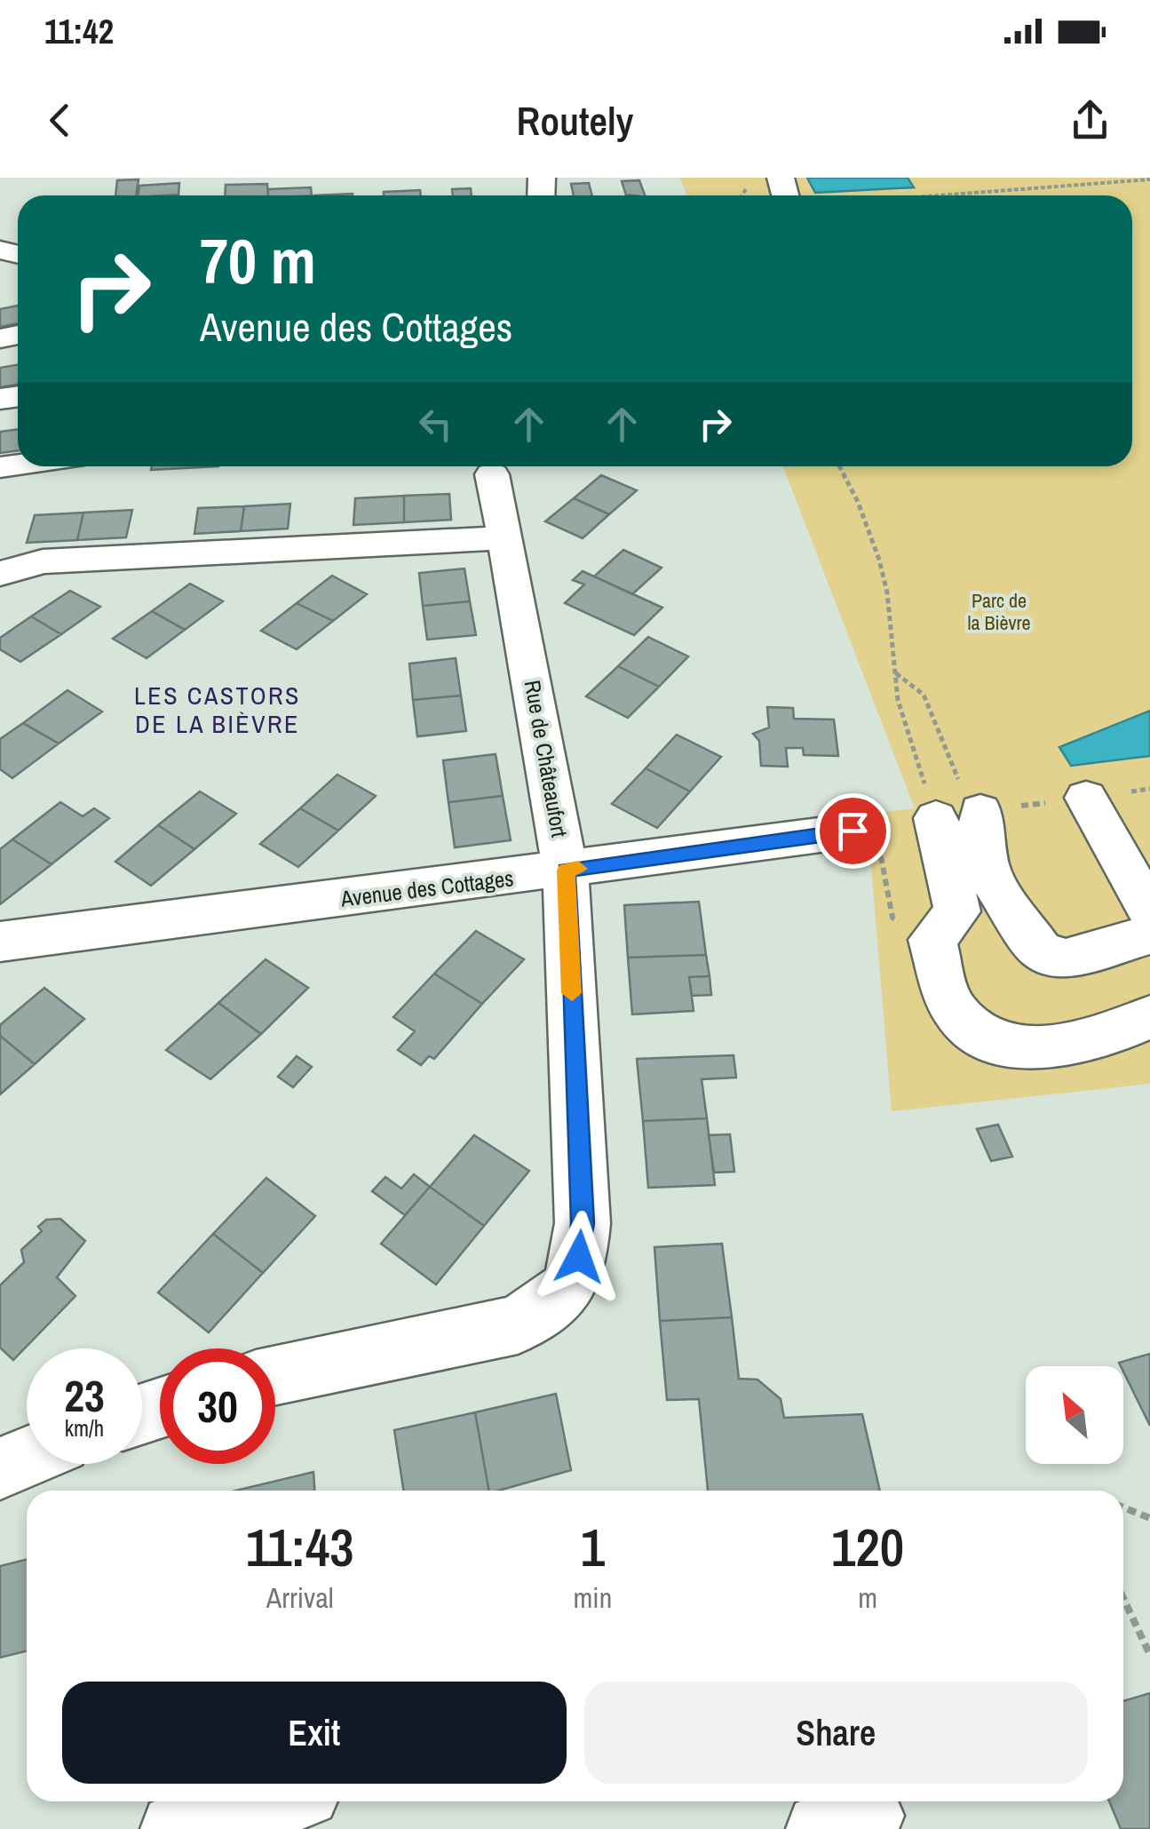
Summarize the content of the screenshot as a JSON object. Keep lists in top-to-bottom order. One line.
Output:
{"streets":{"street":["Rue de Châteaufort","Avenue des Cottages"]},"crossings":[["Rue de Châteaufort","Avenue des Cottages"]],"districts":["LES CASTORS DE LA BIÈVRE"],"parks":["Parc de la Bièvre"],"north":"top left","page":{"status":"11:42","header":"Routely","turn":["70 m","Avenue des Cottages"],"speed":"23 km/h","limit":"30","eta":["11:43","Arrival","1","min","120","m"],"buttons":["Exit","Share"]}}
